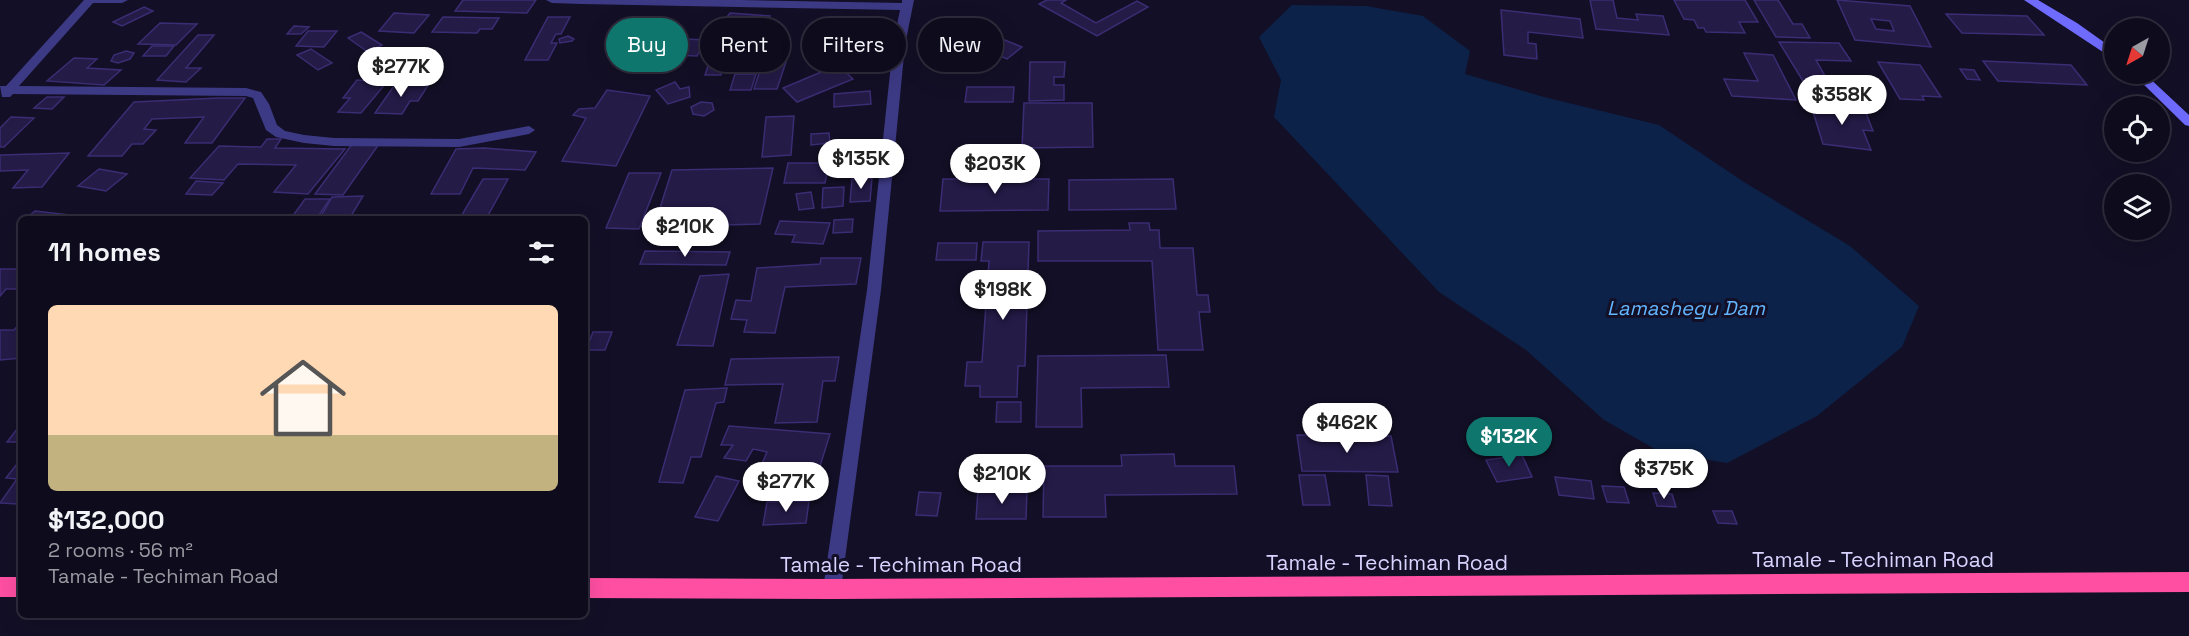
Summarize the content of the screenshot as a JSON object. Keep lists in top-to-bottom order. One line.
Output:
{"streets":{"highway":["Tamale - Techiman Road"]},"water":["Lamashegu Dam"],"north":"bottom left","page":{"chip":["Buy","Rent","Filters","New"],"price":["$277K","$358K","$135K","$203K","$210K","$198K","$462K","$132K","$375K","$210K","$277K"],"heading":"11 homes","list":[{"name":"$132,000","note":"2 rooms · 56 m² · Tamale - Techiman Road"}]}}
